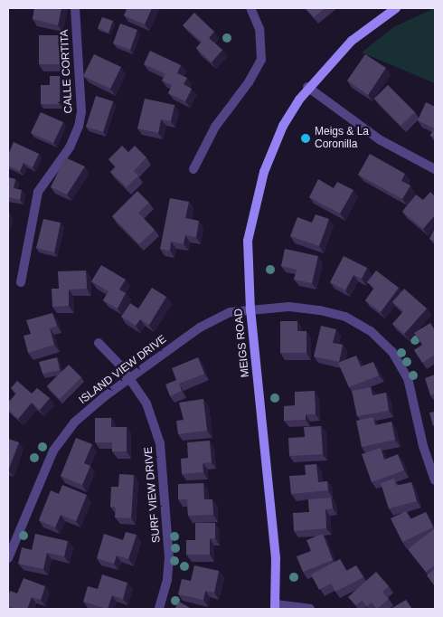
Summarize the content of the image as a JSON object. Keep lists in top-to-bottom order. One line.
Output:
{"streets":{"main road":["MEIGS ROAD"],"street":["CALLE CORTITA","ISLAND VIEW DRIVE","SURF VIEW DRIVE"]},"crossings":[["MEIGS ROAD","ISLAND VIEW DRIVE"],["ISLAND VIEW DRIVE","SURF VIEW DRIVE"]],"places":["Meigs & La Coronilla"]}
